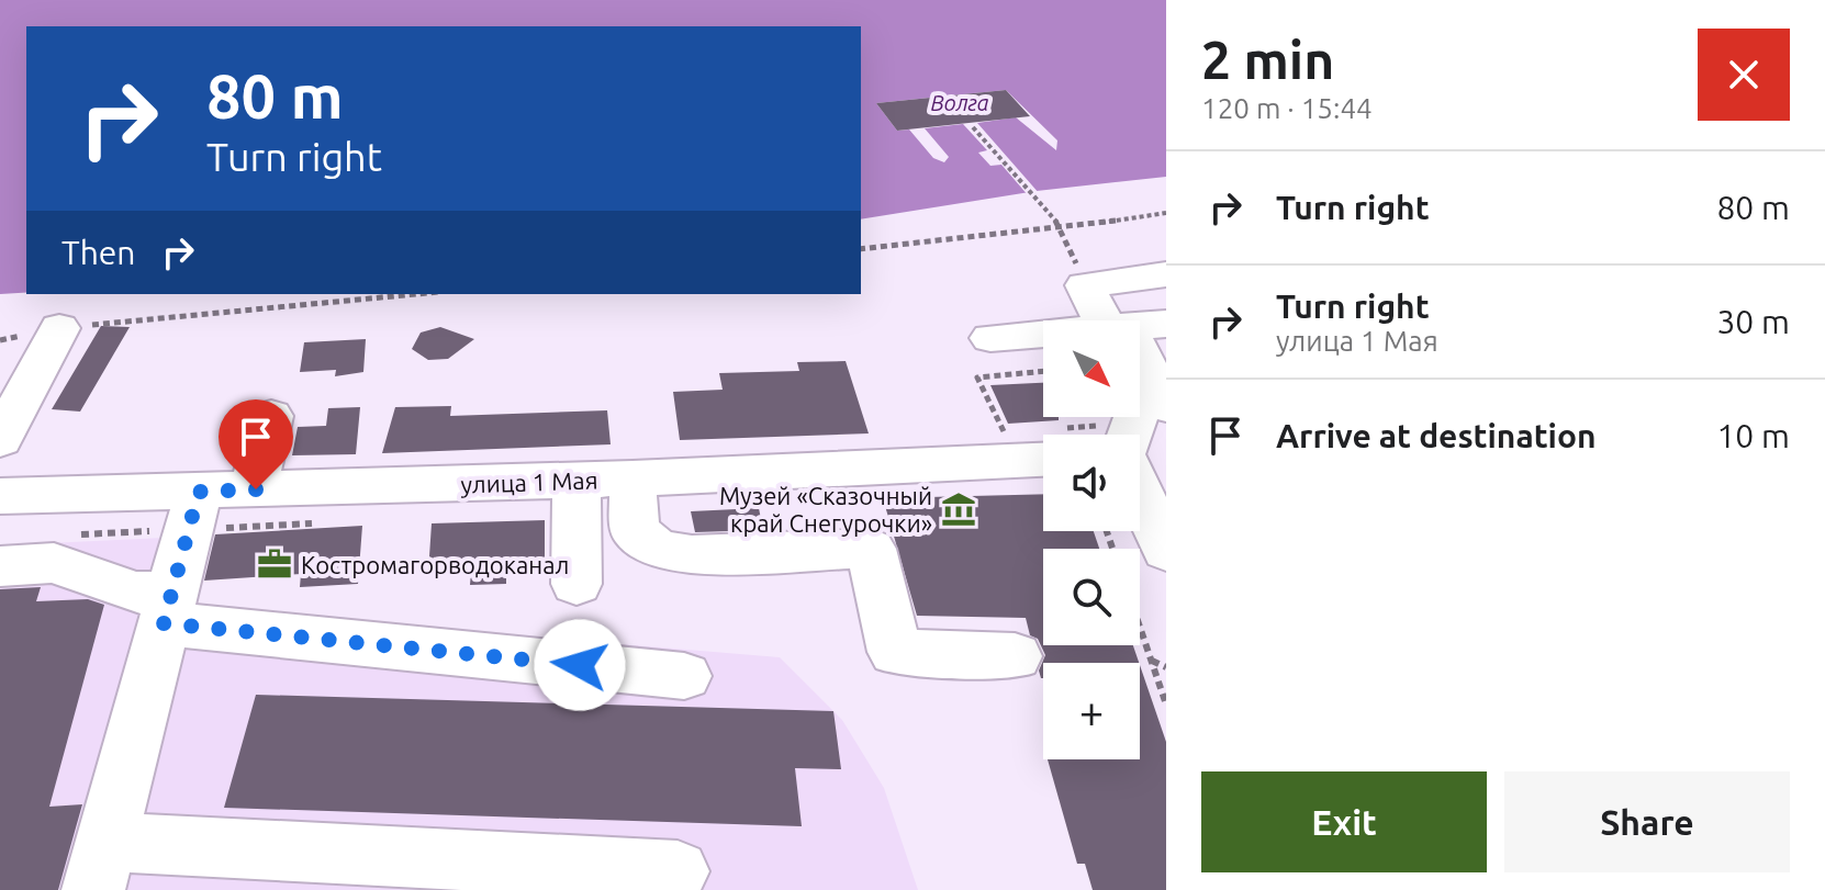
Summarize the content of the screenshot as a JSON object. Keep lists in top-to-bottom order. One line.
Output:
{"streets":{"street":["улица 1 Мая"]},"water":["Волга"],"places":{"museum":["Музей «Сказочный край Снегурочки»"],"office":["Костромагорводоканал"]},"north":"bottom right","page":{"heading":["2 min","120 m · 15:44"],"turn":["80 m","Turn right"],"list":[{"name":"Turn right","value":"80 m"},{"name":"Turn right","note":"улица 1 Мая","value":"30 m"},{"name":"Arrive at destination","value":"10 m"}],"then":"Then","map_buttons":"+","buttons":["Exit","Share"]}}
